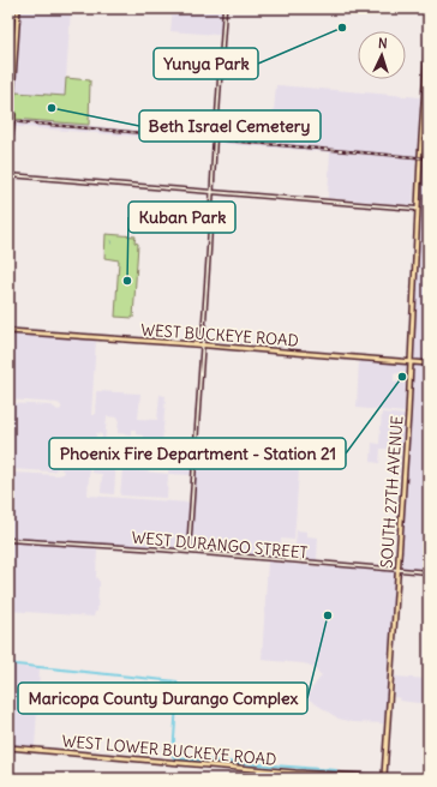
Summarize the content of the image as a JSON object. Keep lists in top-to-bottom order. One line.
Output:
{"streets":{"main road":["WEST BUCKEYE ROAD","SOUTH 27TH AVENUE","WEST LOWER BUCKEYE ROAD"],"street":["WEST DURANGO STREET"]},"crossings":[["WEST BUCKEYE ROAD","SOUTH 27TH AVENUE"],["SOUTH 27TH AVENUE","WEST DURANGO STREET"],["SOUTH 27TH AVENUE","WEST LOWER BUCKEYE ROAD"]],"places":["Yunya Park","Beth Israel Cemetery","Kuban Park","Phoenix Fire Department - Station 21","Maricopa County Durango Complex"],"north":"top"}
